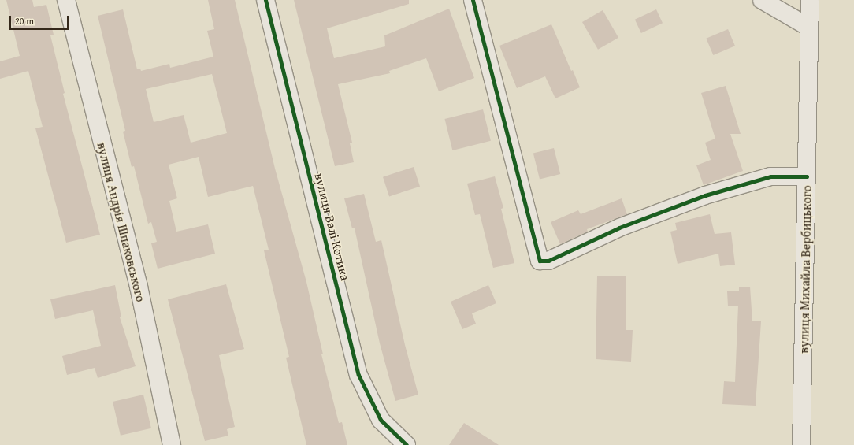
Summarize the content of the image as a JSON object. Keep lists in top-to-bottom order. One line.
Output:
{"streets":{"street":["вулиця Андрія Шпаковського","вулиця Валі Котика","вулиця Михайла Вербицького"]},"scale_bar":"20 m"}
